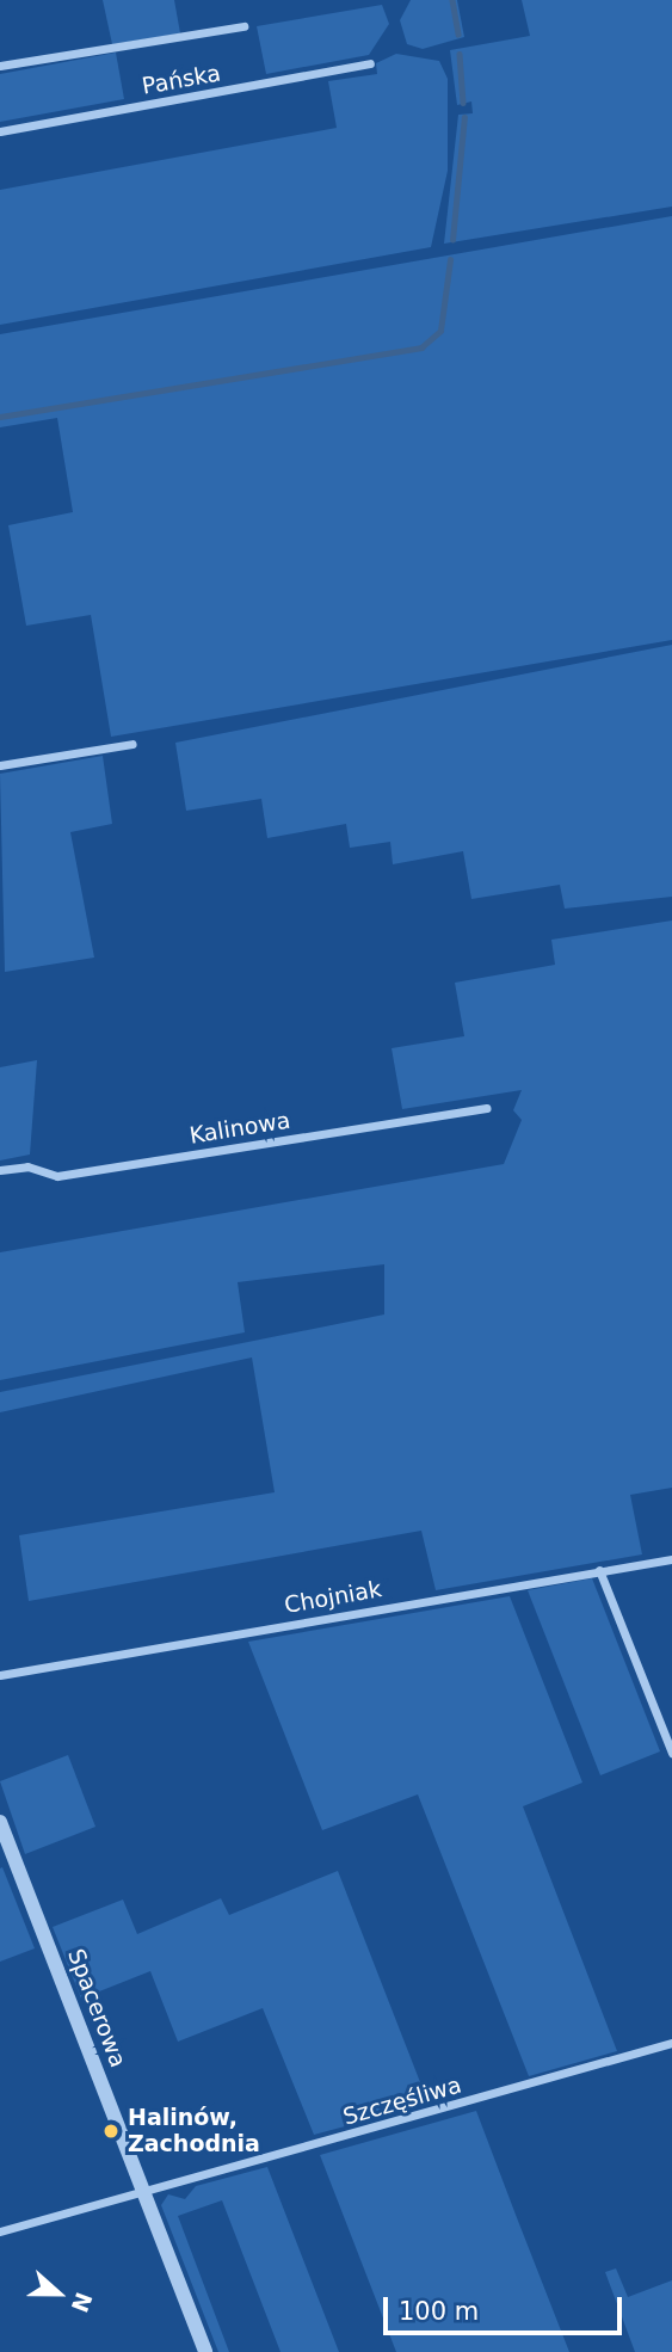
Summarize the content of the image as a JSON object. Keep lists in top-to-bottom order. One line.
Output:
{"streets":{"street":["Pańska","Kalinowa","Chojniak","Spacerowa","Szczęśliwa"]},"crossings":[["Spacerowa","Szczęśliwa"]],"places":["Halinów, Zachodnia"],"scale_bar":"100 m","north":"right"}
